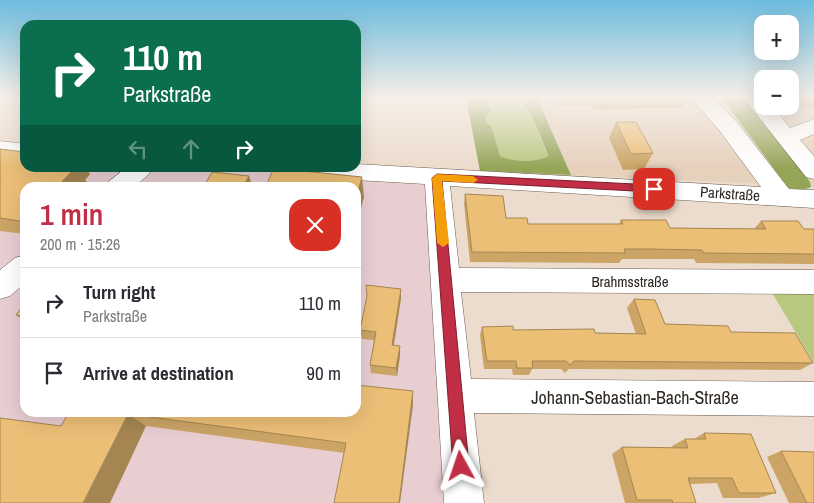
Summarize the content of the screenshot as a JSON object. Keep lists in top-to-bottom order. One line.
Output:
{"streets":{"street":["Parkstraße","Brahmsstraße","Johann-Sebastian-Bach-Straße"]},"page":{"map_buttons":["+","−"],"turn":["110 m","Parkstraße"],"heading":["1 min","200 m · 15:26"],"list":[{"name":"Turn right","note":"Parkstraße","value":"110 m"},{"name":"Arrive at destination","value":"90 m"}]}}
